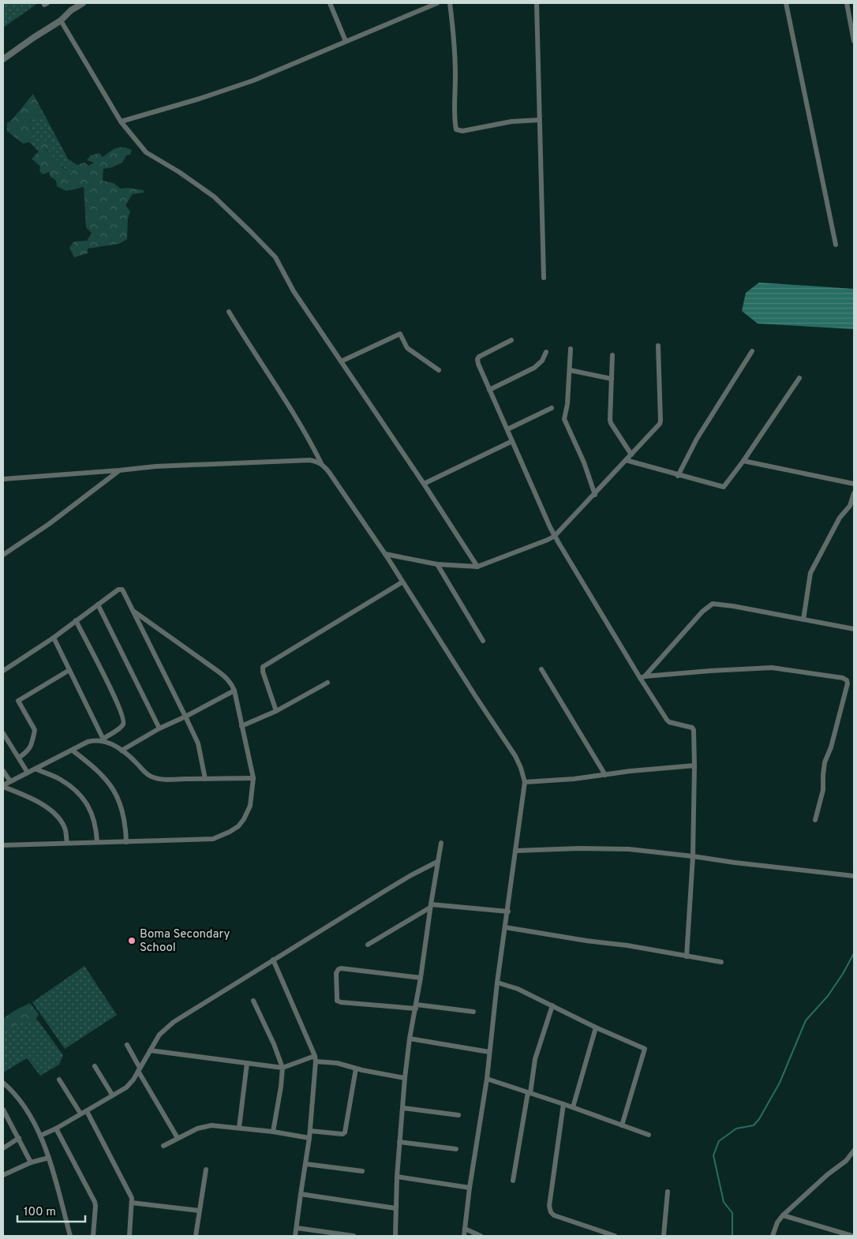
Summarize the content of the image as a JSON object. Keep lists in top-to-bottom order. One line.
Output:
{"places":["Boma Secondary School"],"scale_bar":"100 m"}
